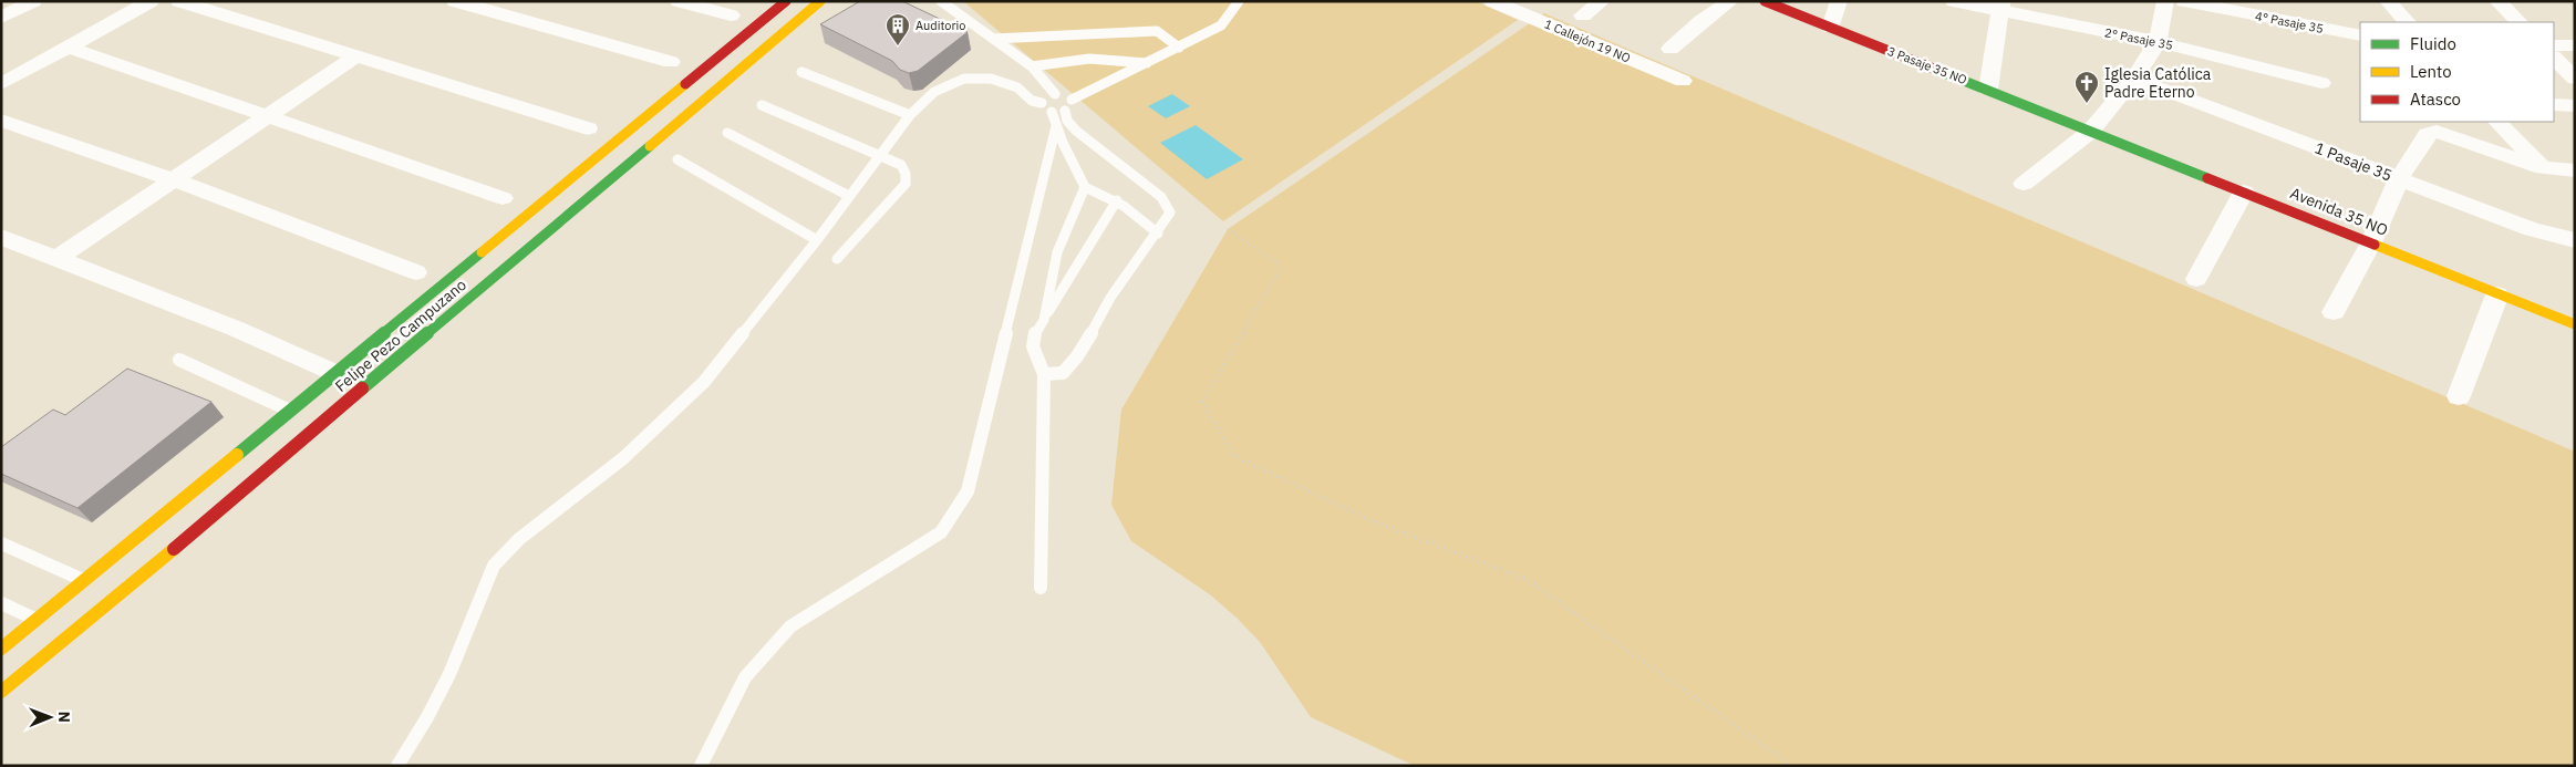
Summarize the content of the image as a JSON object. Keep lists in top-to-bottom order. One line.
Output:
{"streets":{"main road":["3 Pasaje 35 NO","Avenida 35 NO","Felipe Pezo Campuzano"],"street":["4° Pasaje 35","2° Pasaje 35","1 Callejón 19 NO","1 Pasaje 35"]},"crossings":[["3 Pasaje 35 NO","Avenida 35 NO"]],"places":{"building":["Auditorio"],"church":["Iglesia Católica Padre Eterno"]},"legend":["Fluido","Lento","Atasco"],"north":"right"}
